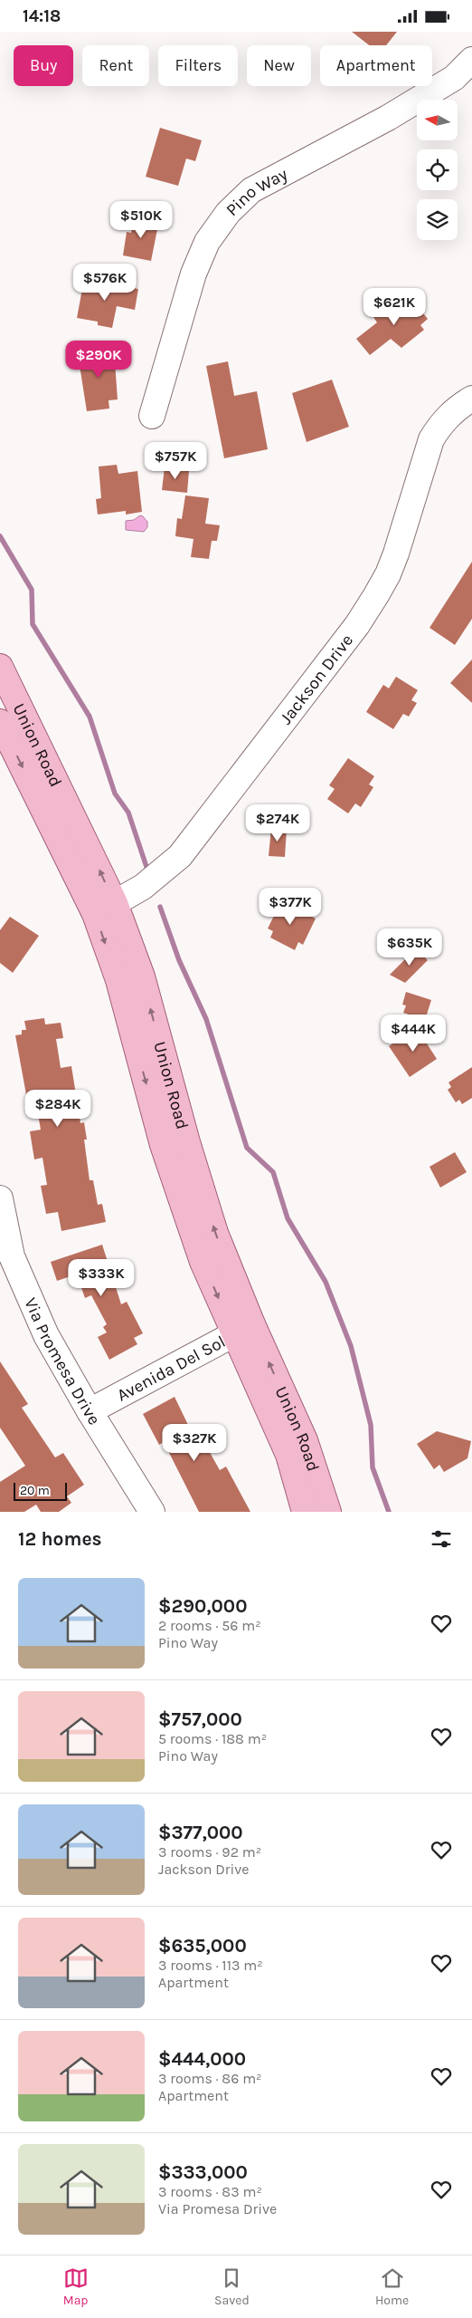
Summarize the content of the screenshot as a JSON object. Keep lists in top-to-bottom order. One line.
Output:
{"streets":{"main road":["Union Road"],"street":["Pino Way","Jackson Drive","Via Promesa Drive","Avenida Del Sol"]},"crossings":[["Jackson Drive","Union Road"],["Union Road","Avenida Del Sol"],["Via Promesa Drive","Avenida Del Sol"]],"scale_bar":"20 m","north":"left","page":{"status":"14:18","chip":["Buy","Rent","Filters","New","Apartment"],"price":["$510K","$576K","$621K","$290K","$757K","$274K","$377K","$635K","$444K","$284K","$333K","$327K"],"scale":"20 m","heading":"12 homes","list":[{"name":"$290,000","note":"2 rooms · 56 m² · Pino Way"},{"name":"$757,000","note":"5 rooms · 188 m² · Pino Way"},{"name":"$377,000","note":"3 rooms · 92 m² · Jackson Drive"},{"name":"$635,000","note":"3 rooms · 113 m² · Apartment"},{"name":"$444,000","note":"3 rooms · 86 m² · Apartment"},{"name":"$333,000","note":"3 rooms · 83 m² · Via Promesa Drive"}],"tabs":["Map","Saved","Home"]}}
